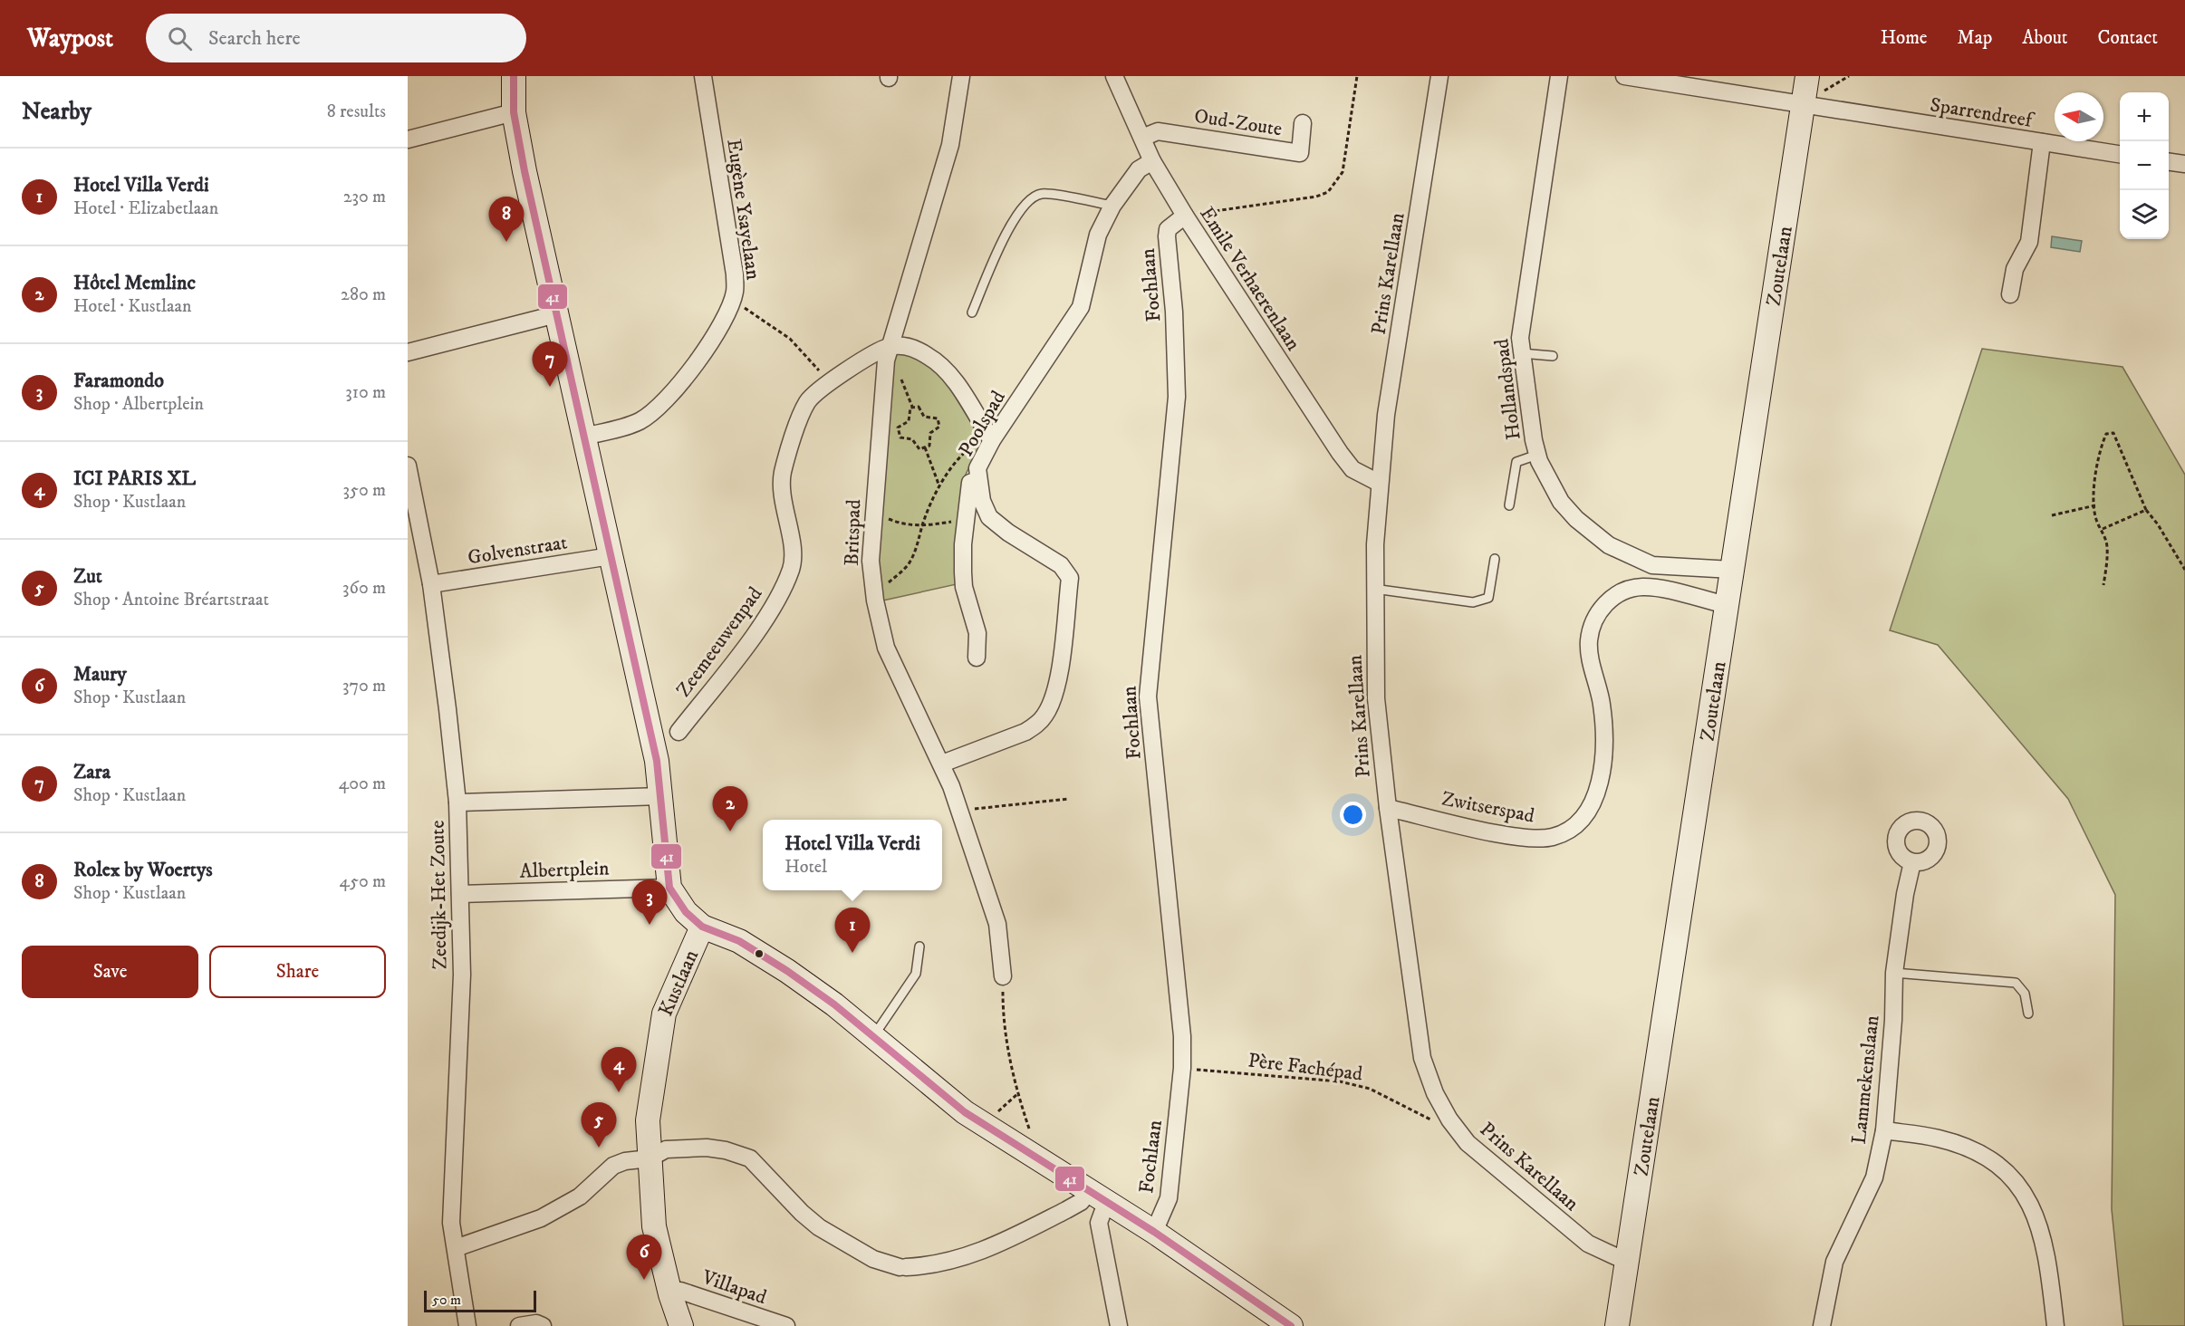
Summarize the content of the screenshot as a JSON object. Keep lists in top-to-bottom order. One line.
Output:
{"streets":{"street":["Sparrendreef","Oud-Zoute","Eugène Ysayelaan","Zoutelaan","Prins Karellaan","Emile Verhaerenlaan","Fochlaan","Hollandspad","Poolspad","Britspad","Golvenstraat","Zeemeeuwenpad","Zwitserspad","Albertplein","Zeedijk-Het Zoute","Kustlaan","Lammekenslaan","Villapad"],"path":["Père Fachépad"]},"crossings":[["Sparrendreef","Zoutelaan"],["Oud-Zoute","Emile Verhaerenlaan"],["Eugène Ysayelaan","Kustlaan"],["Zoutelaan","Prins Karellaan"],["Zoutelaan","Hollandspad"],["Zoutelaan","Zwitserspad"],["Prins Karellaan","Emile Verhaerenlaan"],["Prins Karellaan","Zwitserspad"],["Prins Karellaan","Père Fachépad"],["Emile Verhaerenlaan","Fochlaan"],["Emile Verhaerenlaan","Poolspad"],["Fochlaan","Père Fachépad"],["Poolspad","Britspad"],["Britspad","Zeemeeuwenpad"],["Golvenstraat","Zeedijk-Het Zoute"],["Golvenstraat","Kustlaan"],["Albertplein","Zeedijk-Het Zoute"],["Albertplein","Kustlaan"],["Kustlaan","Villapad"]],"lines":["transit line 41"],"scale_bar":"50 m","north":"left","page":{"header":"Waypost","search":"Search here","nav":["Home","Map","About","Contact"],"heading":["Nearby","8 results"],"map_buttons":["+","−"],"list":[{"mark":"1","name":"Hotel Villa Verdi","note":"Hotel · Elizabetlaan","value":"230 m"},{"mark":"2","name":"Hôtel Memlinc","note":"Hotel · Kustlaan","value":"280 m"},{"mark":"3","name":"Faramondo","note":"Shop · Albertplein","value":"310 m"},{"mark":"4","name":"ICI PARIS XL","note":"Shop · Kustlaan","value":"350 m"},{"mark":"5","name":"Zut","note":"Shop · Antoine Bréartstraat","value":"360 m"},{"mark":"6","name":"Maury","note":"Shop · Kustlaan","value":"370 m"},{"mark":"7","name":"Zara","note":"Shop · Kustlaan","value":"400 m"},{"mark":"8","name":"Rolex by Woertys","note":"Shop · Kustlaan","value":"450 m"}],"pins":["8","7","2","3","1","4","5","6"],"popup":["Hotel Villa Verdi","Hotel"],"buttons":["Save","Share"],"scale":"50 m"}}
